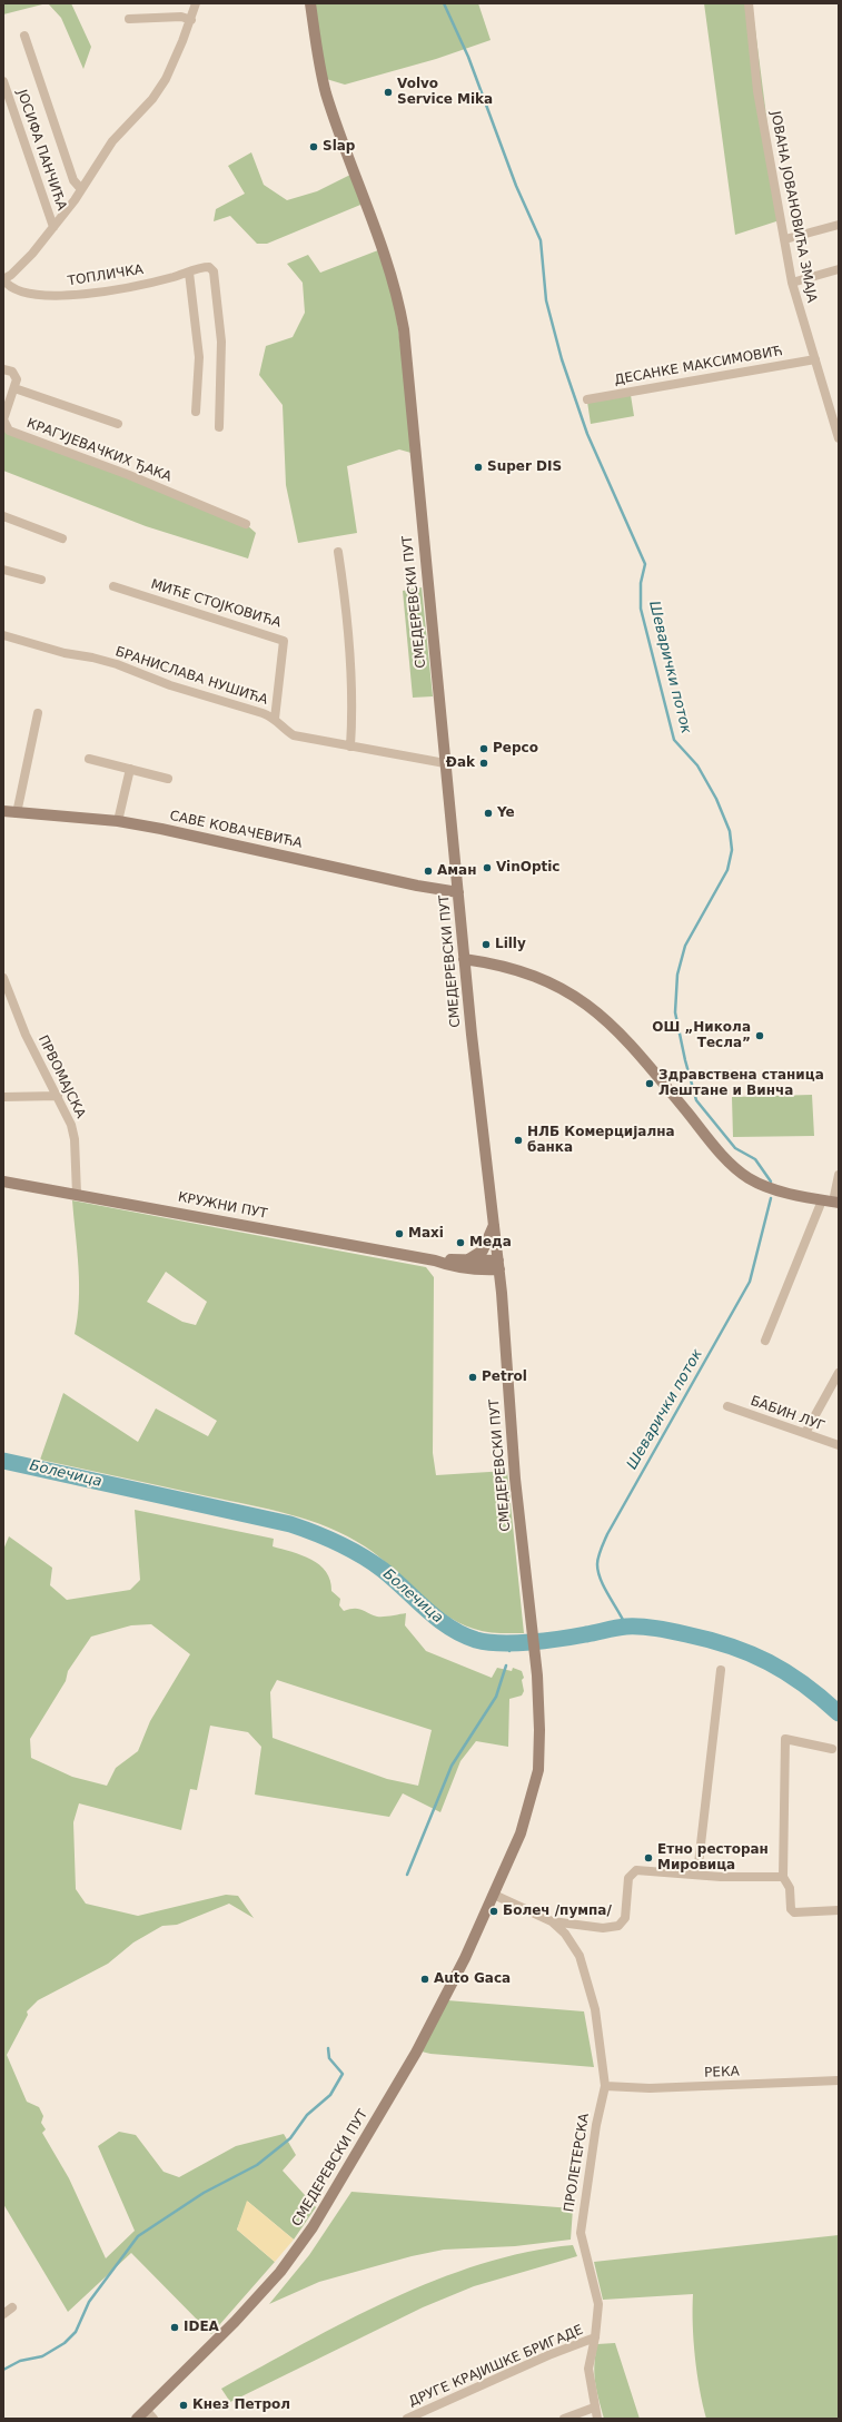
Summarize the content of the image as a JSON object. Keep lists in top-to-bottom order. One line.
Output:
{"streets":{"main road":["СМЕДЕРЕВСКИ ПУТ","САВЕ КОВАЧЕВИЋА","КРУЖНИ ПУТ"],"street":["ЈОСИФА ПАНЧИЋА","ЈОВАНА ЈОВАНОВИЋА ЗМАЈА","ТОПЛИЧКА","ДЕСАНКЕ МАКСИМОВИЋ","КРАГУЈЕВАЧКИХ ЂАКА","МИЋЕ СТОЈКОВИЋА","БРАНИСЛАВА НУШИЋА","ПРВОМАЈСКА","БАБИН ЛУГ","РЕКА","ПРОЛЕТЕРСКА","ДРУГЕ КРАЈИШКЕ БРИГАДЕ"]},"crossings":[["ЈОВАНА ЈОВАНОВИЋА ЗМАЈА","ДЕСАНКЕ МАКСИМОВИЋ"],["СМЕДЕРЕВСКИ ПУТ","БРАНИСЛАВА НУШИЋА"],["СМЕДЕРЕВСКИ ПУТ","САВЕ КОВАЧЕВИЋА"],["СМЕДЕРЕВСКИ ПУТ","КРУЖНИ ПУТ"],["МИЋЕ СТОЈКОВИЋА","БРАНИСЛАВА НУШИЋА"],["ПРВОМАЈСКА","КРУЖНИ ПУТ"],["РЕКА","ПРОЛЕТЕРСКА"],["ПРОЛЕТЕРСКА","ДРУГЕ КРАЈИШКЕ БРИГАДЕ"]],"water":["Шеварички поток","Болечица"],"places":["Volvo Service Mika","Slap","Super DIS","Pepco","Đak","Ye","VinOptic","Аман","Lilly","ОШ „Никола Тесла”","Здравствена станица Лештане и Винча","НЛБ Комерцијална банка","Maxi","Меда","Petrol","Етно ресторан Мировица","Болеч /пумпа/","Auto Gaca","IDEA","Кнез Петрол"]}
